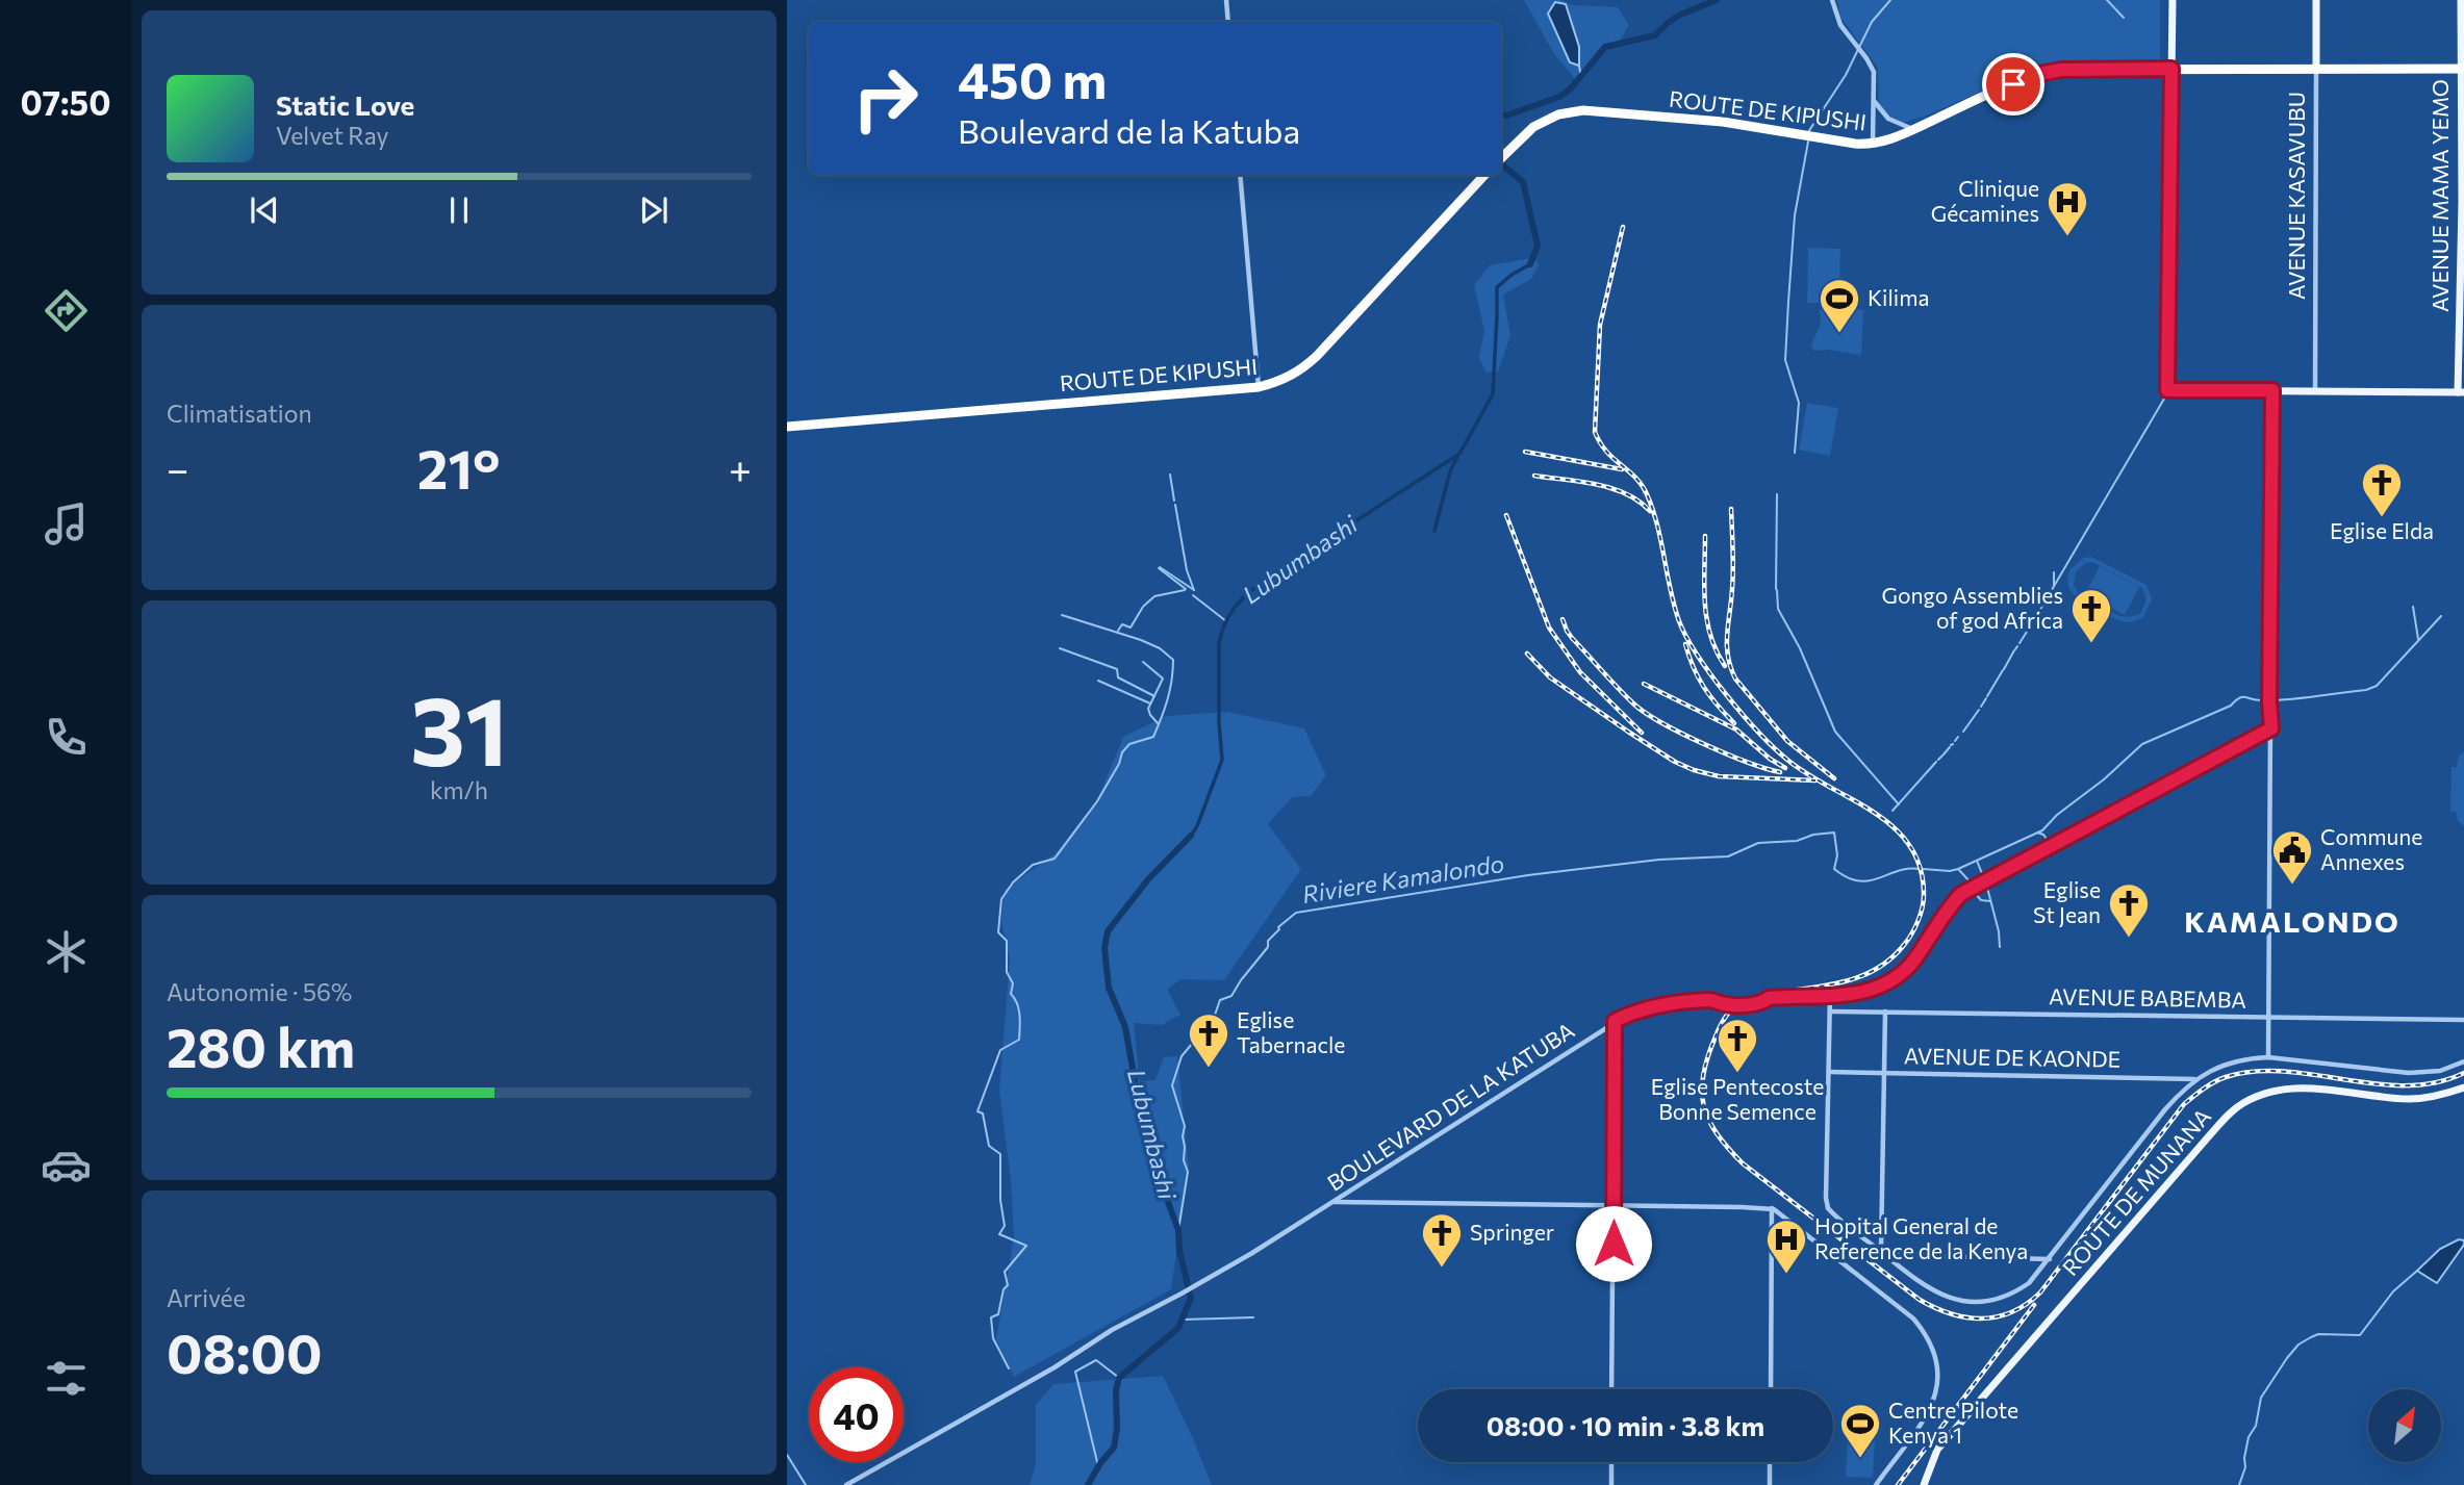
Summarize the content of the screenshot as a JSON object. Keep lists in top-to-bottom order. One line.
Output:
{"streets":{"highway":["ROUTE DE KIPUSHI"],"main road":["AVENUE KASAVUBU","AVENUE MAMA YEMO","ROUTE DE MUNANA"],"street":["AVENUE BABEMBA","AVENUE DE KAONDE","BOULEVARD DE LA KATUBA"]},"crossings":[["ROUTE DE KIPUSHI","AVENUE KASAVUBU"],["ROUTE DE KIPUSHI","AVENUE MAMA YEMO"]],"districts":["KAMALONDO"],"water":["Lubumbashi","Riviere Kamalondo"],"places":{"hospital":["Clinique Gécamines","Hopital General de Reference de la Kenya"],"sports":["Kilima","Centre Pilote Kenya 1"],"church":["Eglise Elda","Gongo Assemblies of god Africa","Eglise St Jean","Eglise Tabernacle","Eglise Pentecoste Bonne Semence","Springer"],"public building":["Commune Annexes"]},"north":"top right","page":{"tabs":"07:50","turn":["450 m","Boulevard de la Katuba"],"song":["Static Love","Velvet Ray"],"tile":["Climatisation",["31","km/h"],["Autonomie · 56%","280 km"],["Arrivée","08:00"]],"heat":["−","21°","+"],"limit":"40","trip":"08:00 · 10 min · 3.8 km"}}
